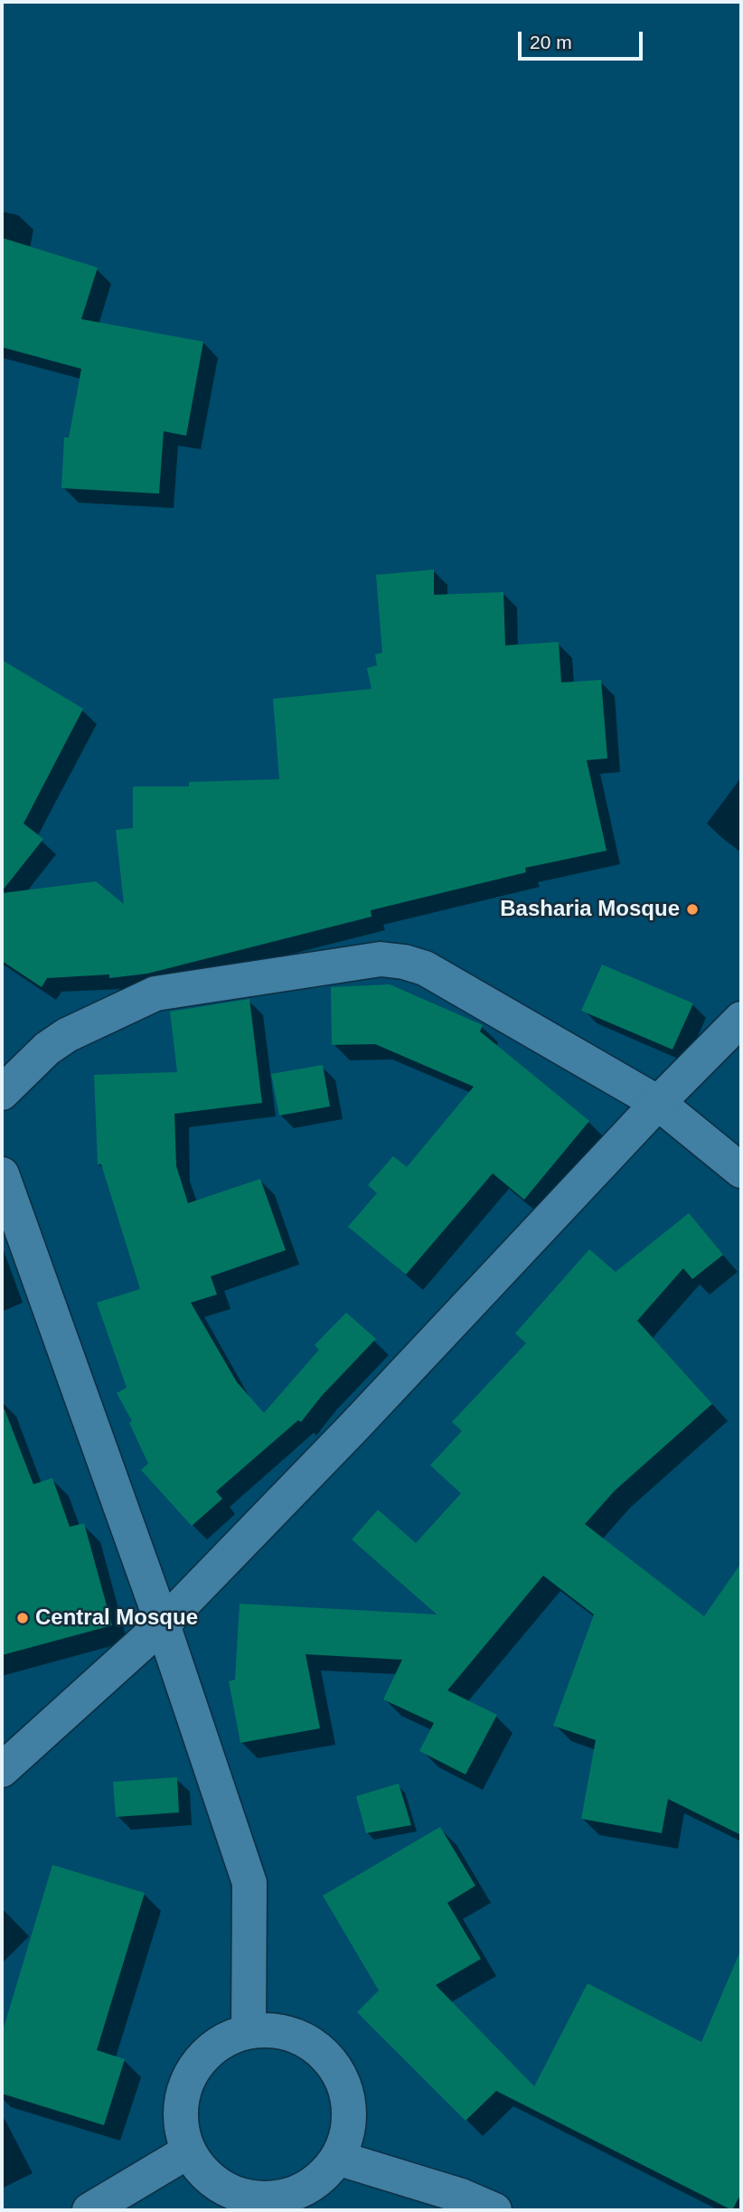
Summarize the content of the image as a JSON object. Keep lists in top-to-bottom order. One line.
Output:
{"places":["Basharia Mosque","Central Mosque"],"scale_bar":"20 m"}
